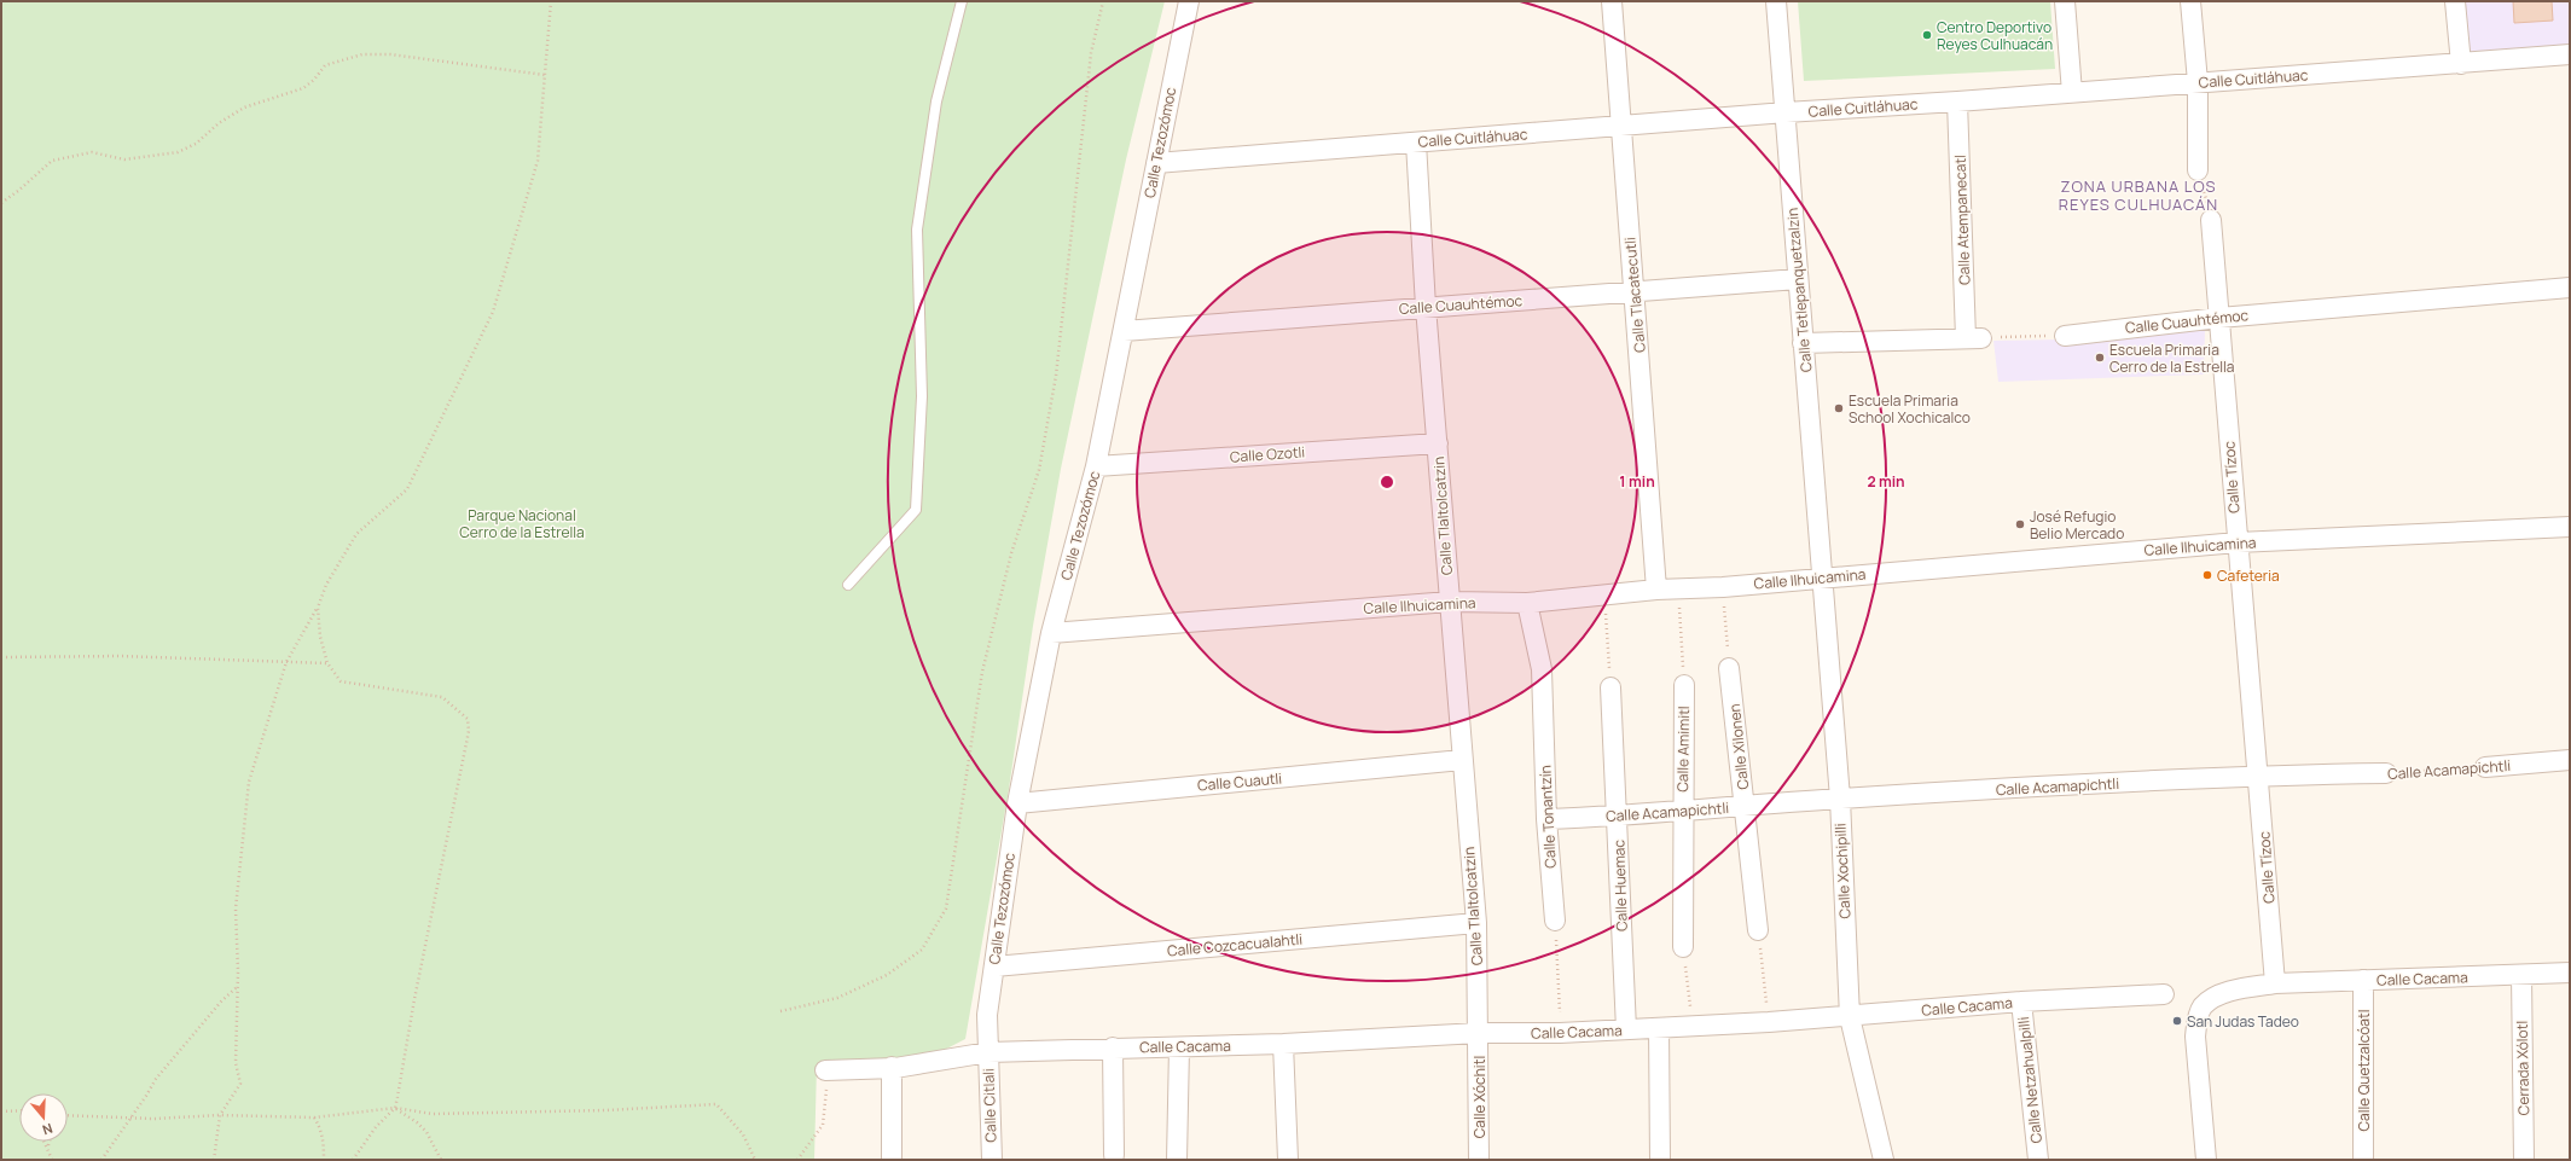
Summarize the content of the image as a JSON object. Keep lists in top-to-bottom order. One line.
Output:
{"streets":{"street":["Calle Cuitláhuac","Calle Tezozómoc","Calle Atempanecatl","Calle Tetlepanquetzalzin","Calle Tlacatecutli","Calle Cuauhtémoc","Calle Ozotli","Calle Tízoc","Calle Tlaltolcatzin","Calle Ilhuicamina","Calle Xilonen","Calle Amimitl","Calle Acamapichtli","Calle Cuautli","Calle Tonantzín","Calle Xochipilli","Calle Huemac","Calle Cozcacualahtli","Calle Cacama","Cerrada Xólotl","Calle Quetzalcóatl","Calle Netzahualpilli","Calle Xóchitl","Calle Citlali"]},"crossings":[["Calle Cuitláhuac","Calle Tezozómoc"],["Calle Cuitláhuac","Calle Atempanecatl"],["Calle Cuitláhuac","Calle Tetlepanquetzalzin"],["Calle Cuitláhuac","Calle Tlacatecutli"],["Calle Cuitláhuac","Calle Tlaltolcatzin"],["Calle Tezozómoc","Calle Cuauhtémoc"],["Calle Tezozómoc","Calle Ozotli"],["Calle Tezozómoc","Calle Ilhuicamina"],["Calle Tezozómoc","Calle Cuautli"],["Calle Tezozómoc","Calle Cozcacualahtli"],["Calle Tezozómoc","Calle Cacama"],["Calle Tezozómoc","Calle Citlali"],["Calle Tetlepanquetzalzin","Calle Cuauhtémoc"],["Calle Tetlepanquetzalzin","Calle Ilhuicamina"],["Calle Tetlepanquetzalzin","Calle Xochipilli"],["Calle Tlacatecutli","Calle Cuauhtémoc"],["Calle Tlacatecutli","Calle Ilhuicamina"],["Calle Cuauhtémoc","Calle Tízoc"],["Calle Cuauhtémoc","Calle Tlaltolcatzin"],["Calle Ozotli","Calle Tlaltolcatzin"],["Calle Tízoc","Calle Ilhuicamina"],["Calle Tízoc","Calle Acamapichtli"],["Calle Tízoc","Calle Cacama"],["Calle Tlaltolcatzin","Calle Ilhuicamina"],["Calle Tlaltolcatzin","Calle Cuautli"],["Calle Tlaltolcatzin","Calle Cozcacualahtli"],["Calle Tlaltolcatzin","Calle Cacama"],["Calle Tlaltolcatzin","Calle Xóchitl"],["Calle Ilhuicamina","Calle Amimitl"],["Calle Ilhuicamina","Calle Tonantzín"],["Calle Ilhuicamina","Calle Xochipilli"],["Calle Xilonen","Calle Acamapichtli"],["Calle Amimitl","Calle Acamapichtli"],["Calle Acamapichtli","Calle Tonantzín"],["Calle Acamapichtli","Calle Xochipilli"],["Calle Acamapichtli","Calle Huemac"],["Calle Xochipilli","Calle Cacama"],["Calle Huemac","Calle Cacama"],["Calle Cacama","Cerrada Xólotl"],["Calle Cacama","Calle Quetzalcóatl"],["Calle Cacama","Calle Netzahualpilli"],["Calle Cacama","Calle Xóchitl"],["Calle Cacama","Calle Citlali"]],"districts":["ZONA URBANA LOS REYES CULHUACÁN"],"parks":["Parque Nacional Cerro de la Estrella"],"places":["Centro Deportivo Reyes Culhuacán","Escuela Primaria Cerro de la Estrella","Escuela Primaria School Xochicalco","José Refugio Belio Mercado","Cafeteria","San Judas Tadeo"],"north":"bottom","rings":["1 min","2 min"]}
